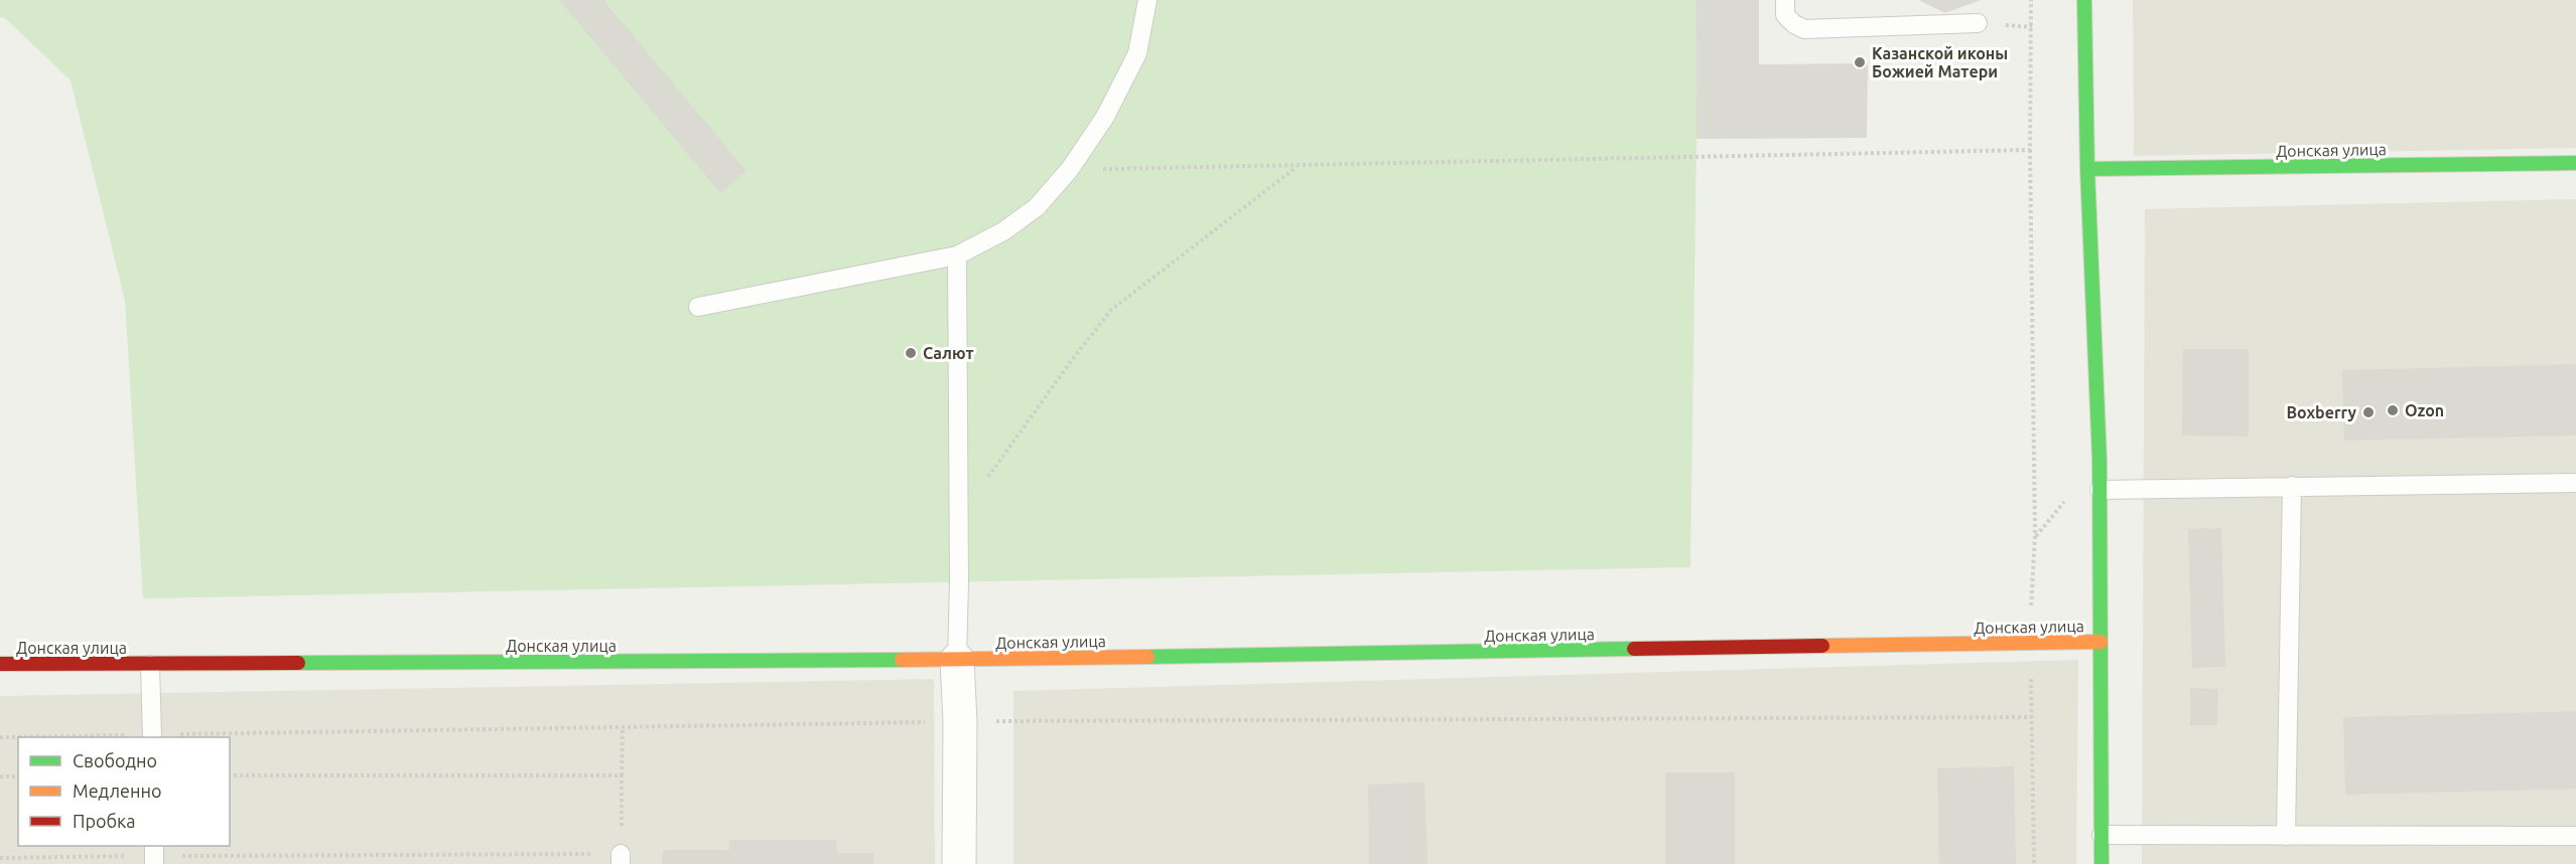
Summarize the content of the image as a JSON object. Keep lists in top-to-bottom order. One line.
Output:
{"streets":{"street":["Донская улица"]},"places":["Казанской иконы Божией Матери","Салют","Ozon","Boxberry"],"legend":["Свободно","Медленно","Пробка"]}
